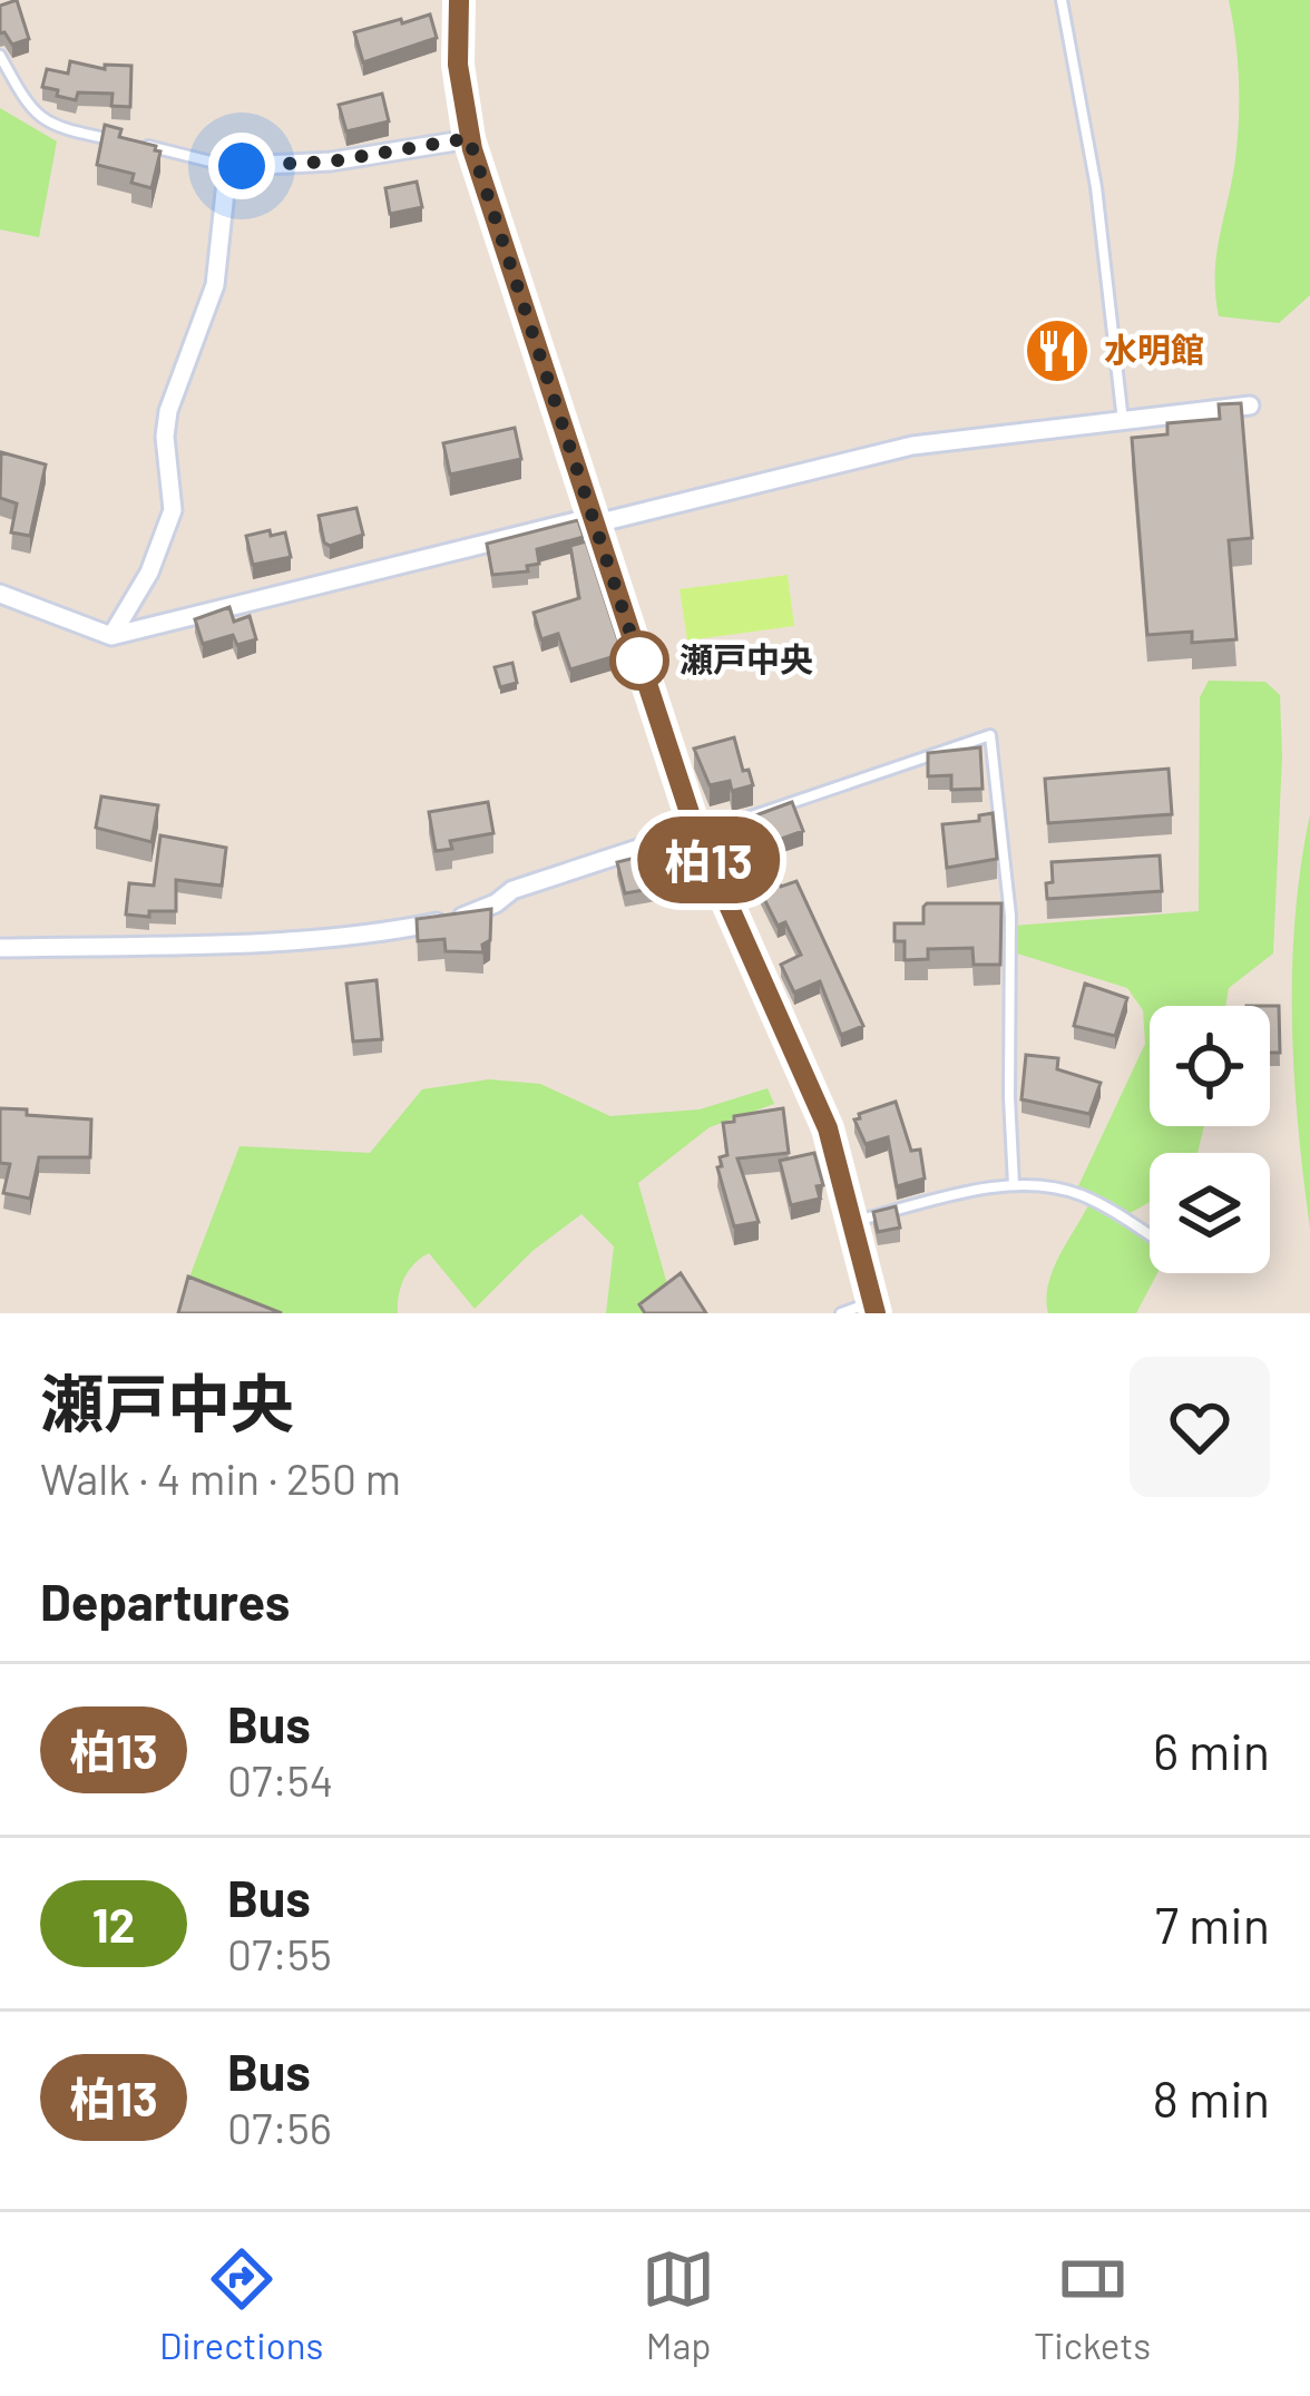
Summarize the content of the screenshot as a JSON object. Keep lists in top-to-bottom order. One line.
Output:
{"places":{"restaurant":["水明館"],"other":["瀬戸中央"]},"lines":["bus line 柏13"],"page":{"on_map":"柏13","heading":[["瀬戸中央","Walk · 4 min · 250 m"],"Departures"],"list":[{"mark":"柏13","name":"Bus","note":"07:54","value":"6 min"},{"mark":"12","name":"Bus","note":"07:55","value":"7 min"},{"mark":"柏13","name":"Bus","note":"07:56","value":"8 min"}],"tabs":["Directions","Map","Tickets"]}}
